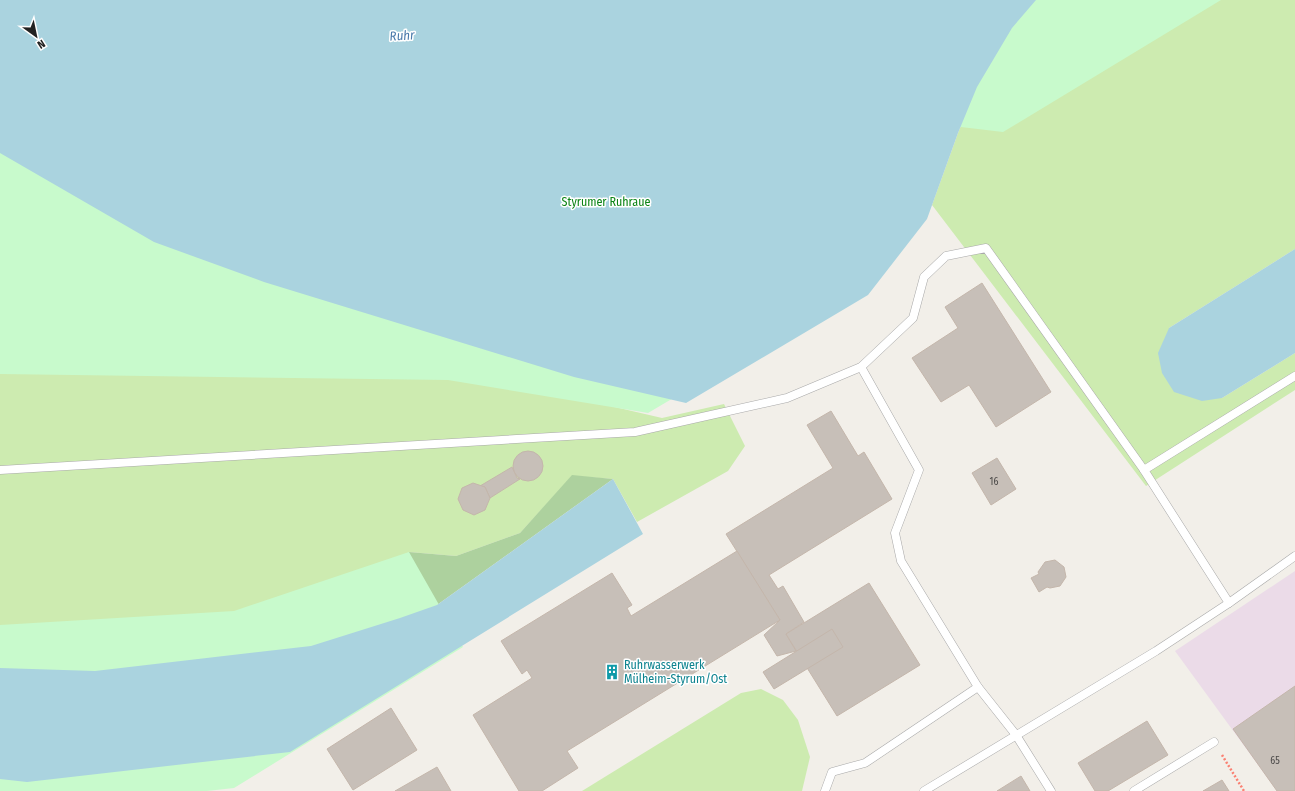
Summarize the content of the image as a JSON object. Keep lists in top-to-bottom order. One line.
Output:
{"water":["Ruhr"],"parks":["Styrumer Ruhraue"],"places":{"building":["Ruhrwasserwerk Mülheim-Styrum/Ost"]},"house_numbers":["16","65"],"north":"bottom right"}
